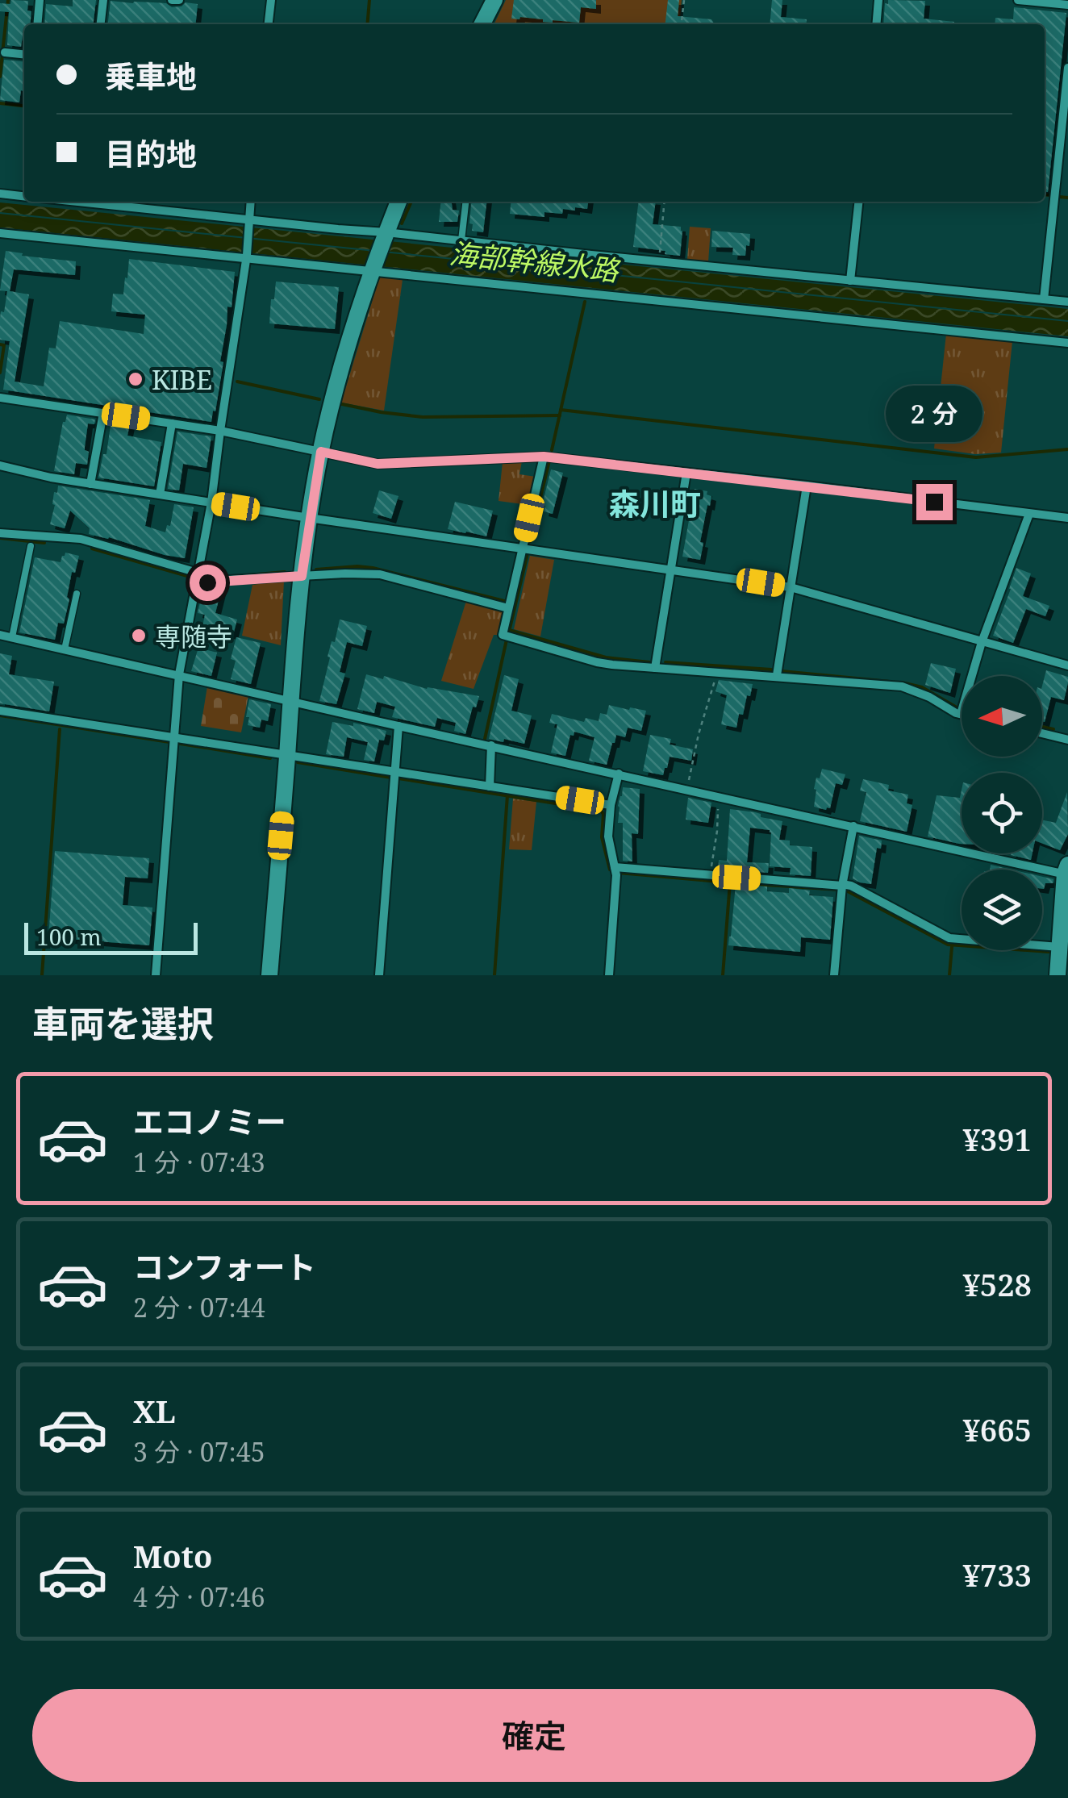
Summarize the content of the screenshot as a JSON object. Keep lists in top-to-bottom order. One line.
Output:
{"districts":["森川町"],"water":["海部幹線水路"],"places":["KIBE","専随寺"],"scale_bar":"100 m","north":"left","page":{"banner":["乗車地","目的地"],"bubble":"2 分","scale":"100 m","heading":"車両を選択","list":[{"name":"エコノミー","note":"1 分 · 07:43","value":"¥391"},{"name":"コンフォート","note":"2 分 · 07:44","value":"¥528"},{"name":"XL","note":"3 分 · 07:45","value":"¥665"},{"name":"Moto","note":"4 分 · 07:46","value":"¥733"}],"buttons":"確定"}}
